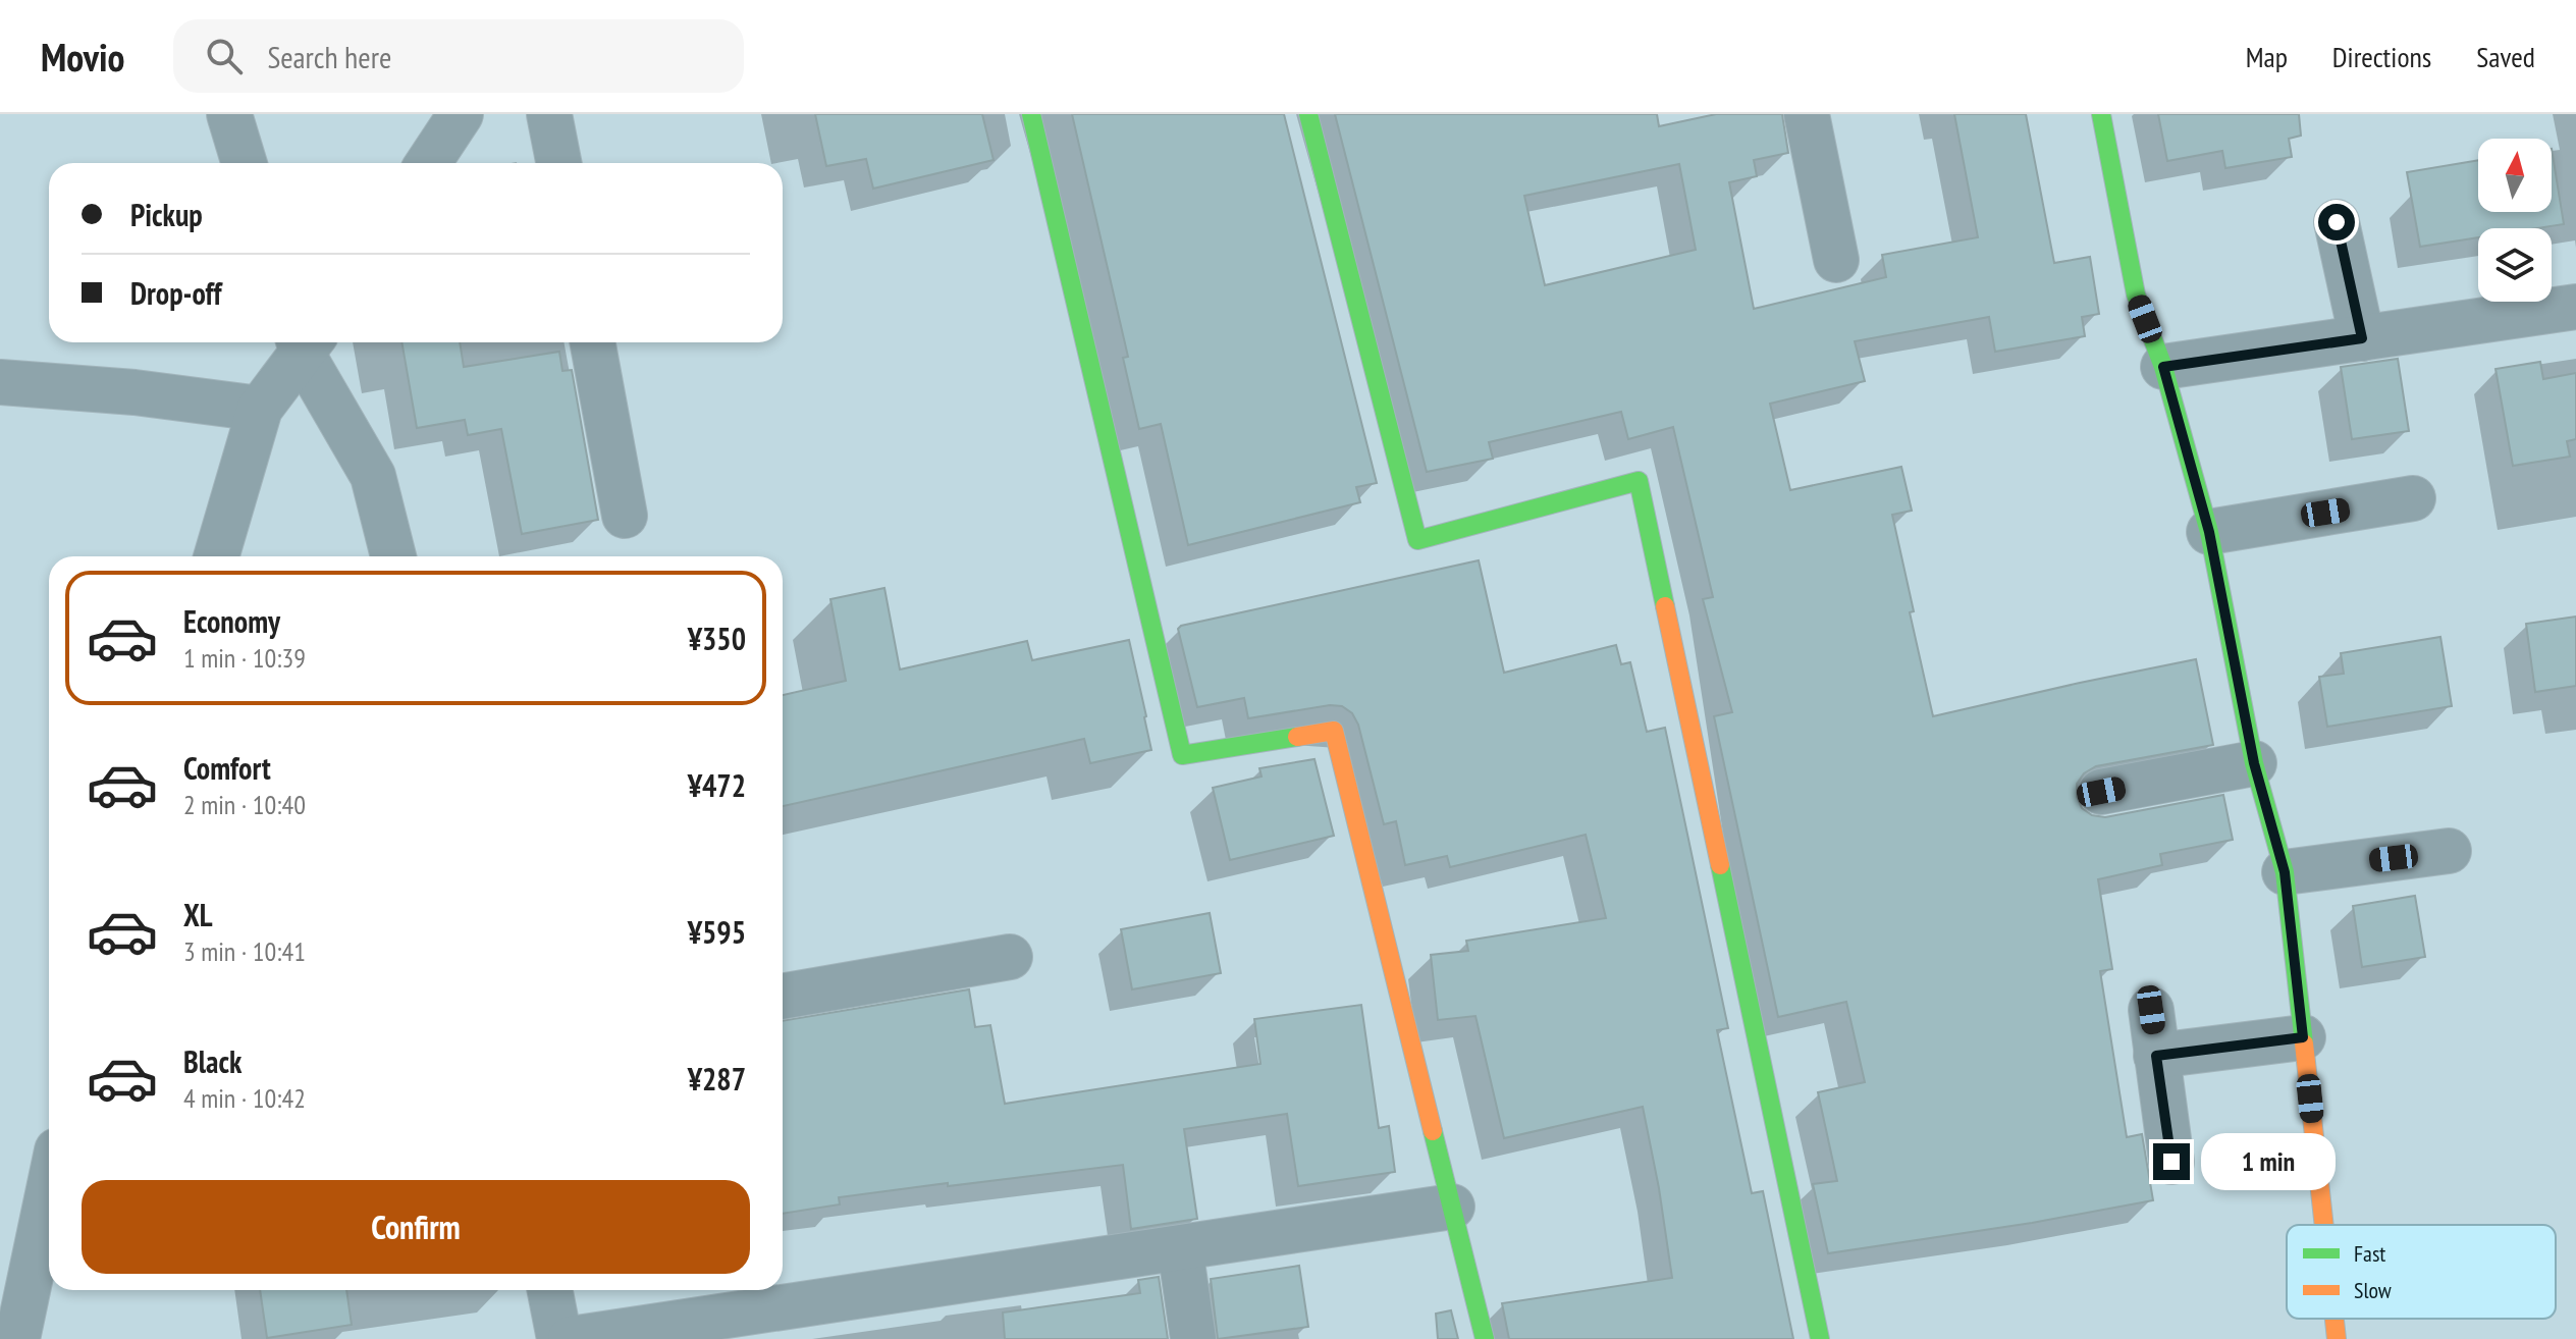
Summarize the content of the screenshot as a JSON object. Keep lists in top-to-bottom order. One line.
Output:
{"legend":["Fast","Slow"],"north":"top","page":{"header":"Movio","search":"Search here","nav":["Map","Directions","Saved"],"banner":["Pickup","Drop-off"],"list":[{"name":"Economy","note":"1 min · 10:39","value":"¥350"},{"name":"Comfort","note":"2 min · 10:40","value":"¥472"},{"name":"XL","note":"3 min · 10:41","value":"¥595"},{"name":"Black","note":"4 min · 10:42","value":"¥287"}],"bubble":"1 min","buttons":"Confirm"}}
